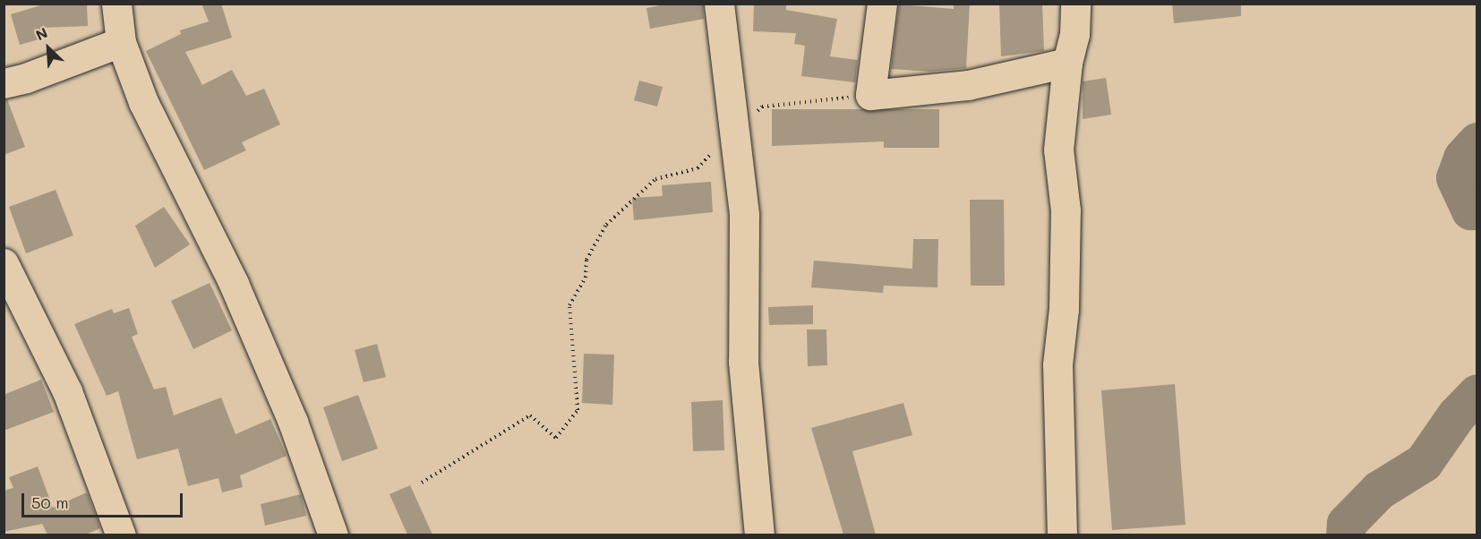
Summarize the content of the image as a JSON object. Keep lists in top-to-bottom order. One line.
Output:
{"scale_bar":"50 m","north":"top left"}
